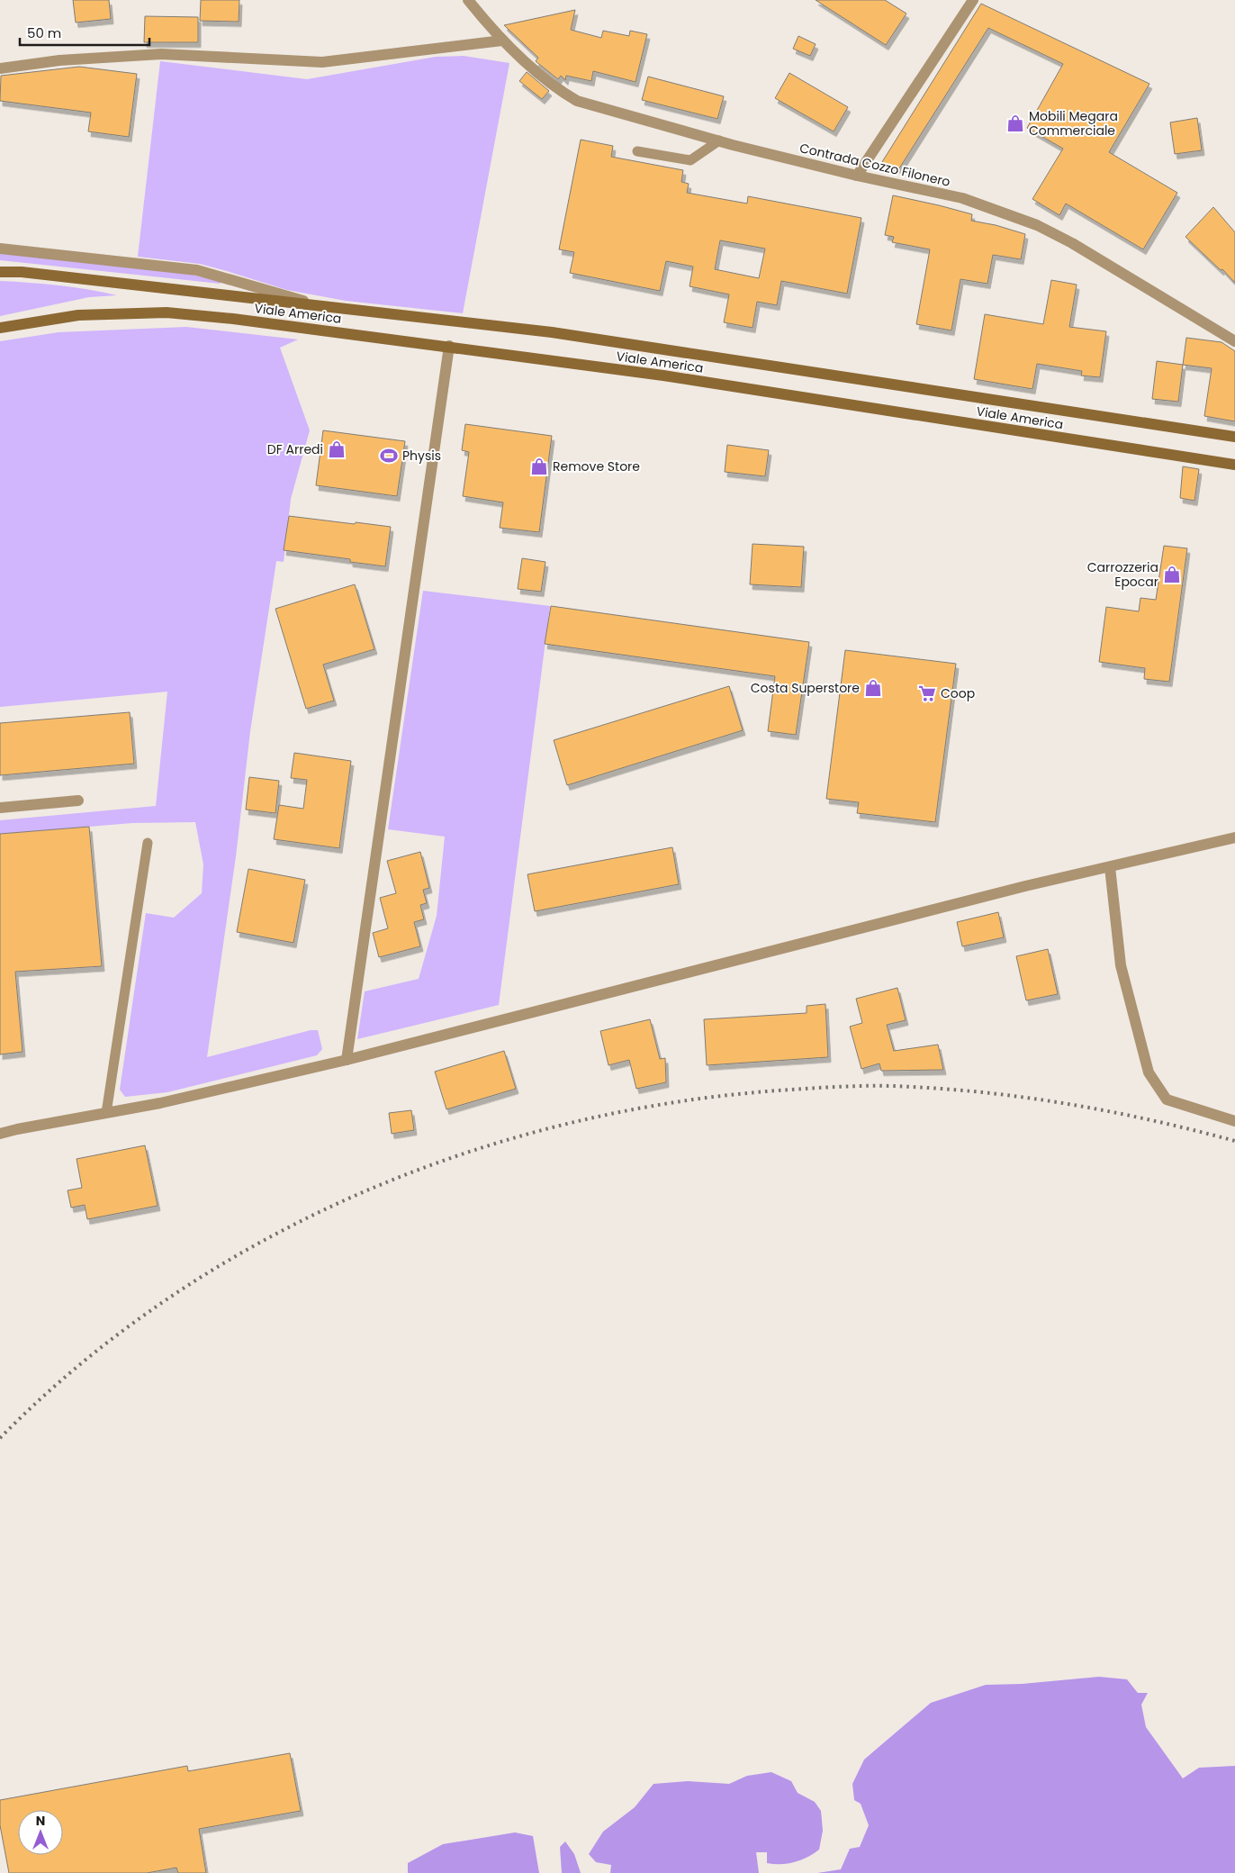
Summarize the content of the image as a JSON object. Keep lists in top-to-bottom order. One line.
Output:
{"streets":{"main road":["Viale America"],"street":["Contrada Cozzo Filonero"]},"places":{"shop":["Mobili Megara Commerciale","DF Arredi","Remove Store","Carrozzeria Epocar","Costa Superstore"],"sports":["Physis"],"supermarket":["Coop"]},"scale_bar":"50 m","north":"top"}
